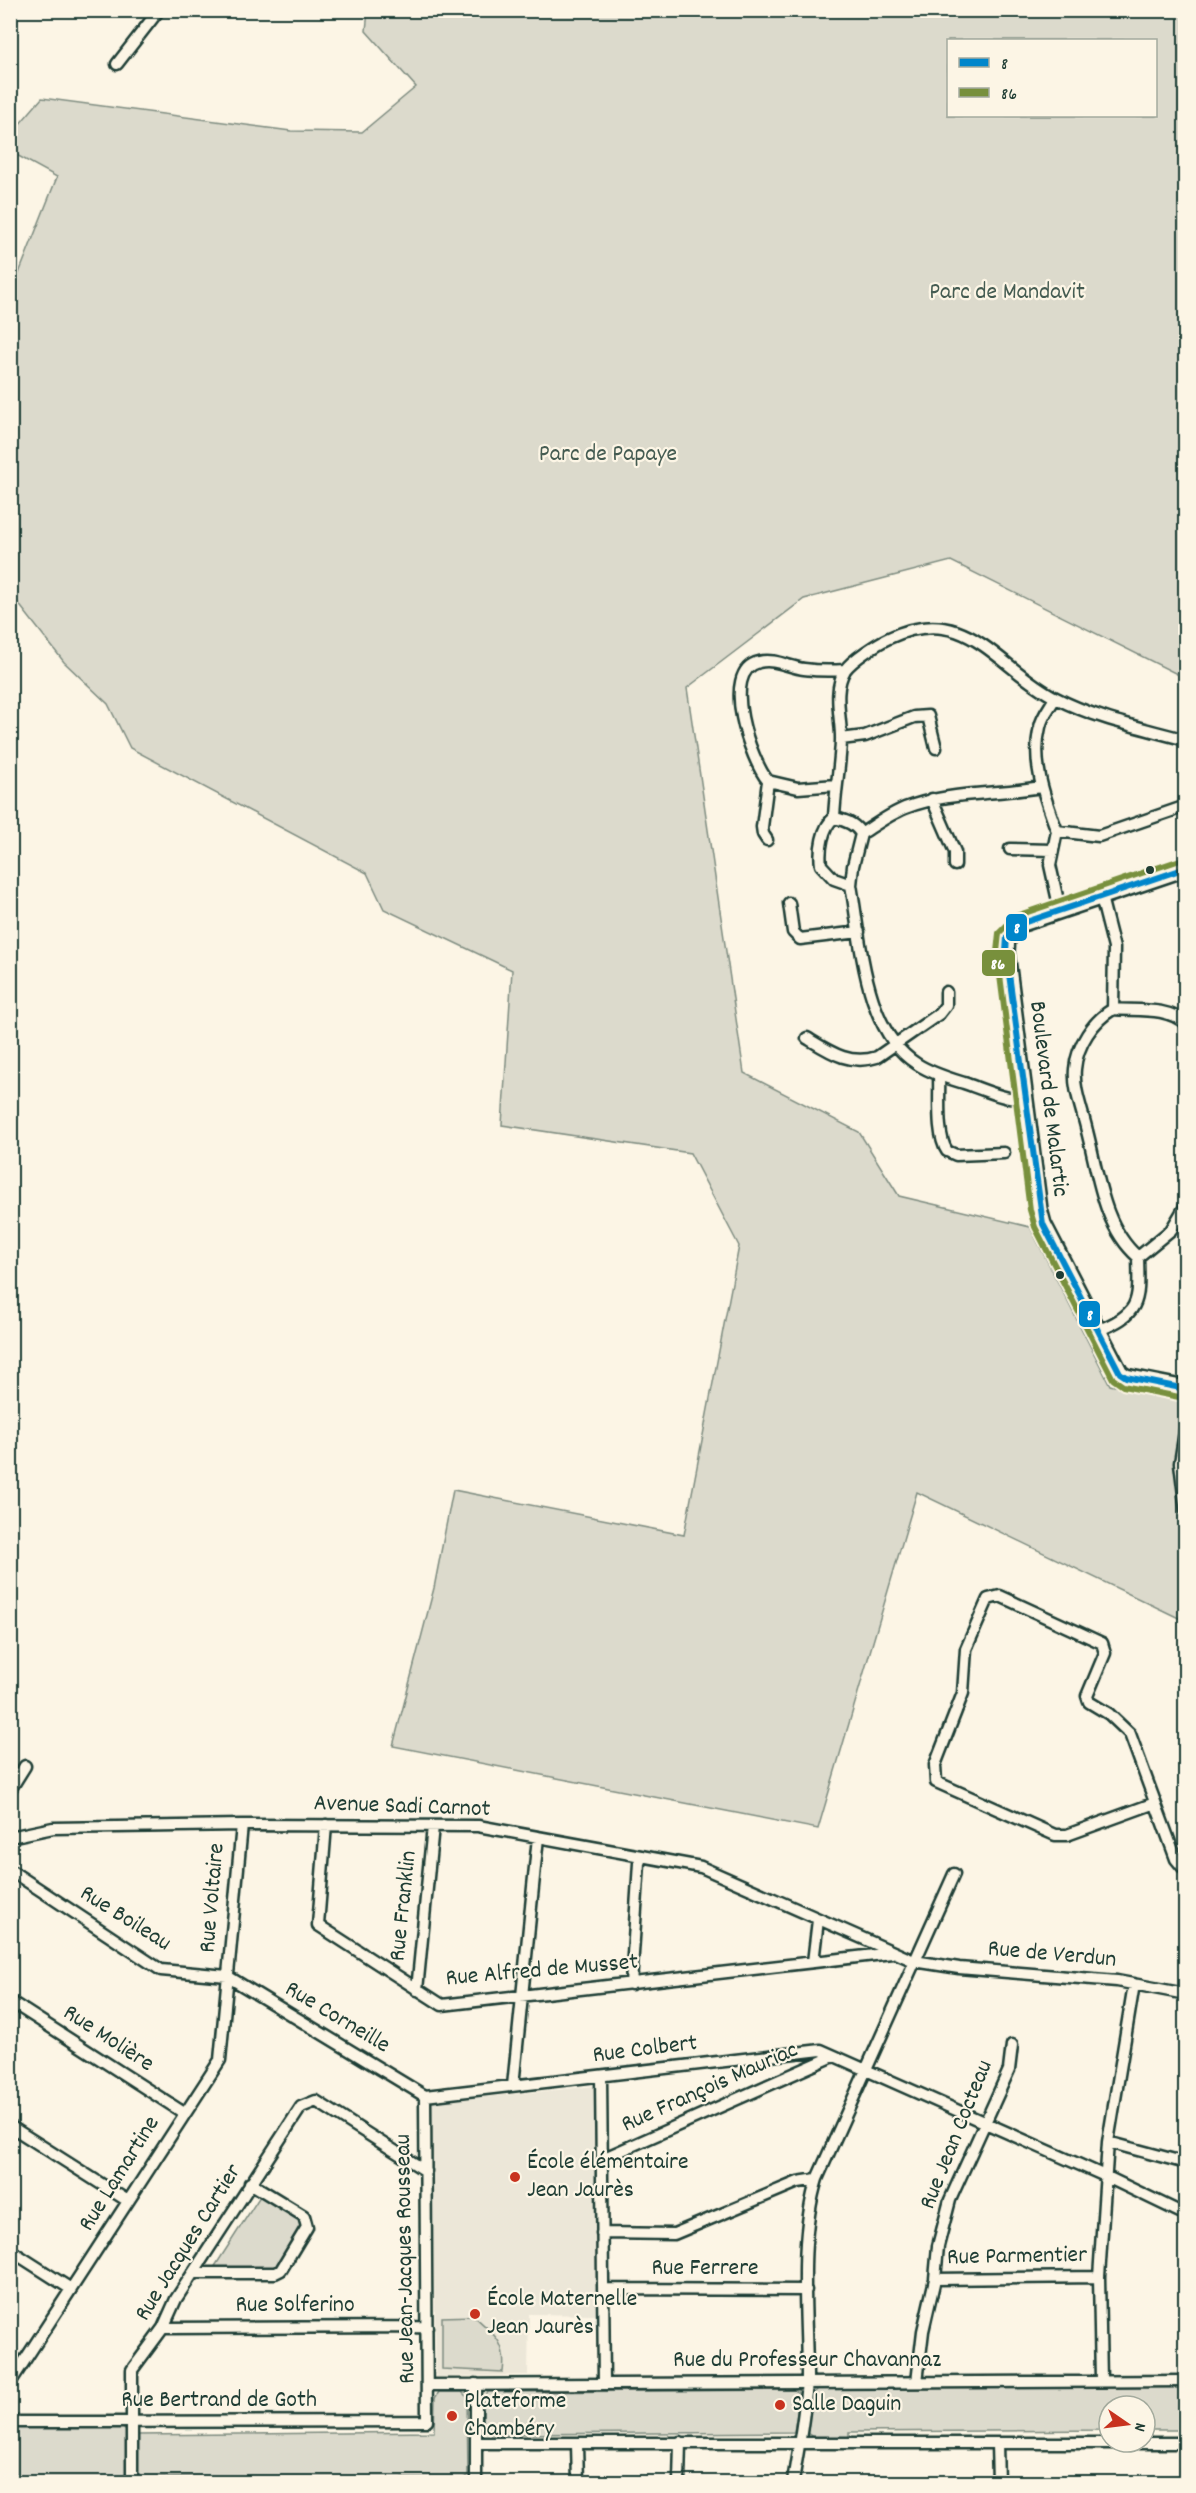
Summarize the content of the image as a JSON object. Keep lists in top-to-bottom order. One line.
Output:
{"streets":{"street":["Boulevard de Malartic","Avenue Sadi Carnot","Rue Voltaire","Rue Franklin","Rue Boileau","Rue de Verdun","Rue Alfred de Musset","Rue Corneille","Rue Molière","Rue Colbert","Rue François Mauriac","Rue Jean Cocteau","Rue Lamartine","Rue Jacques Cartier","Rue Parmentier","Rue Jean-Jacques Rousseau","Rue Ferrere","Rue Solferino","Rue du Professeur Chavannaz","Rue Bertrand de Goth"]},"crossings":[["Avenue Sadi Carnot","Rue Voltaire"],["Avenue Sadi Carnot","Rue Franklin"],["Avenue Sadi Carnot","Rue de Verdun"],["Avenue Sadi Carnot","Rue Alfred de Musset"],["Rue Voltaire","Rue Boileau"],["Rue Voltaire","Rue Corneille"],["Rue Voltaire","Rue Lamartine"],["Rue Franklin","Rue Alfred de Musset"],["Rue Boileau","Rue Corneille"],["Rue Boileau","Rue Lamartine"],["Rue Corneille","Rue Colbert"],["Rue Corneille","Rue Lamartine"],["Rue Corneille","Rue Jean-Jacques Rousseau"],["Rue Molière","Rue Lamartine"],["Rue Colbert","Rue François Mauriac"],["Rue Colbert","Rue Jean Cocteau"],["Rue Colbert","Rue Jean-Jacques Rousseau"],["Rue Jean Cocteau","Rue Parmentier"],["Rue Jean Cocteau","Rue du Professeur Chavannaz"],["Rue Jacques Cartier","Rue Jean-Jacques Rousseau"],["Rue Jacques Cartier","Rue Solferino"],["Rue Jacques Cartier","Rue Bertrand de Goth"],["Rue Jean-Jacques Rousseau","Rue Solferino"],["Rue Jean-Jacques Rousseau","Rue du Professeur Chavannaz"],["Rue Jean-Jacques Rousseau","Rue Bertrand de Goth"]],"parks":["Parc de Mandavit","Parc de Papaye"],"places":["École élémentaire Jean Jaurès","École Maternelle Jean Jaurès","Salle Daguin","Plateforme Chambéry"],"lines":["transit line 86","transit line 8"],"legend":["8","86"],"north":"right"}
